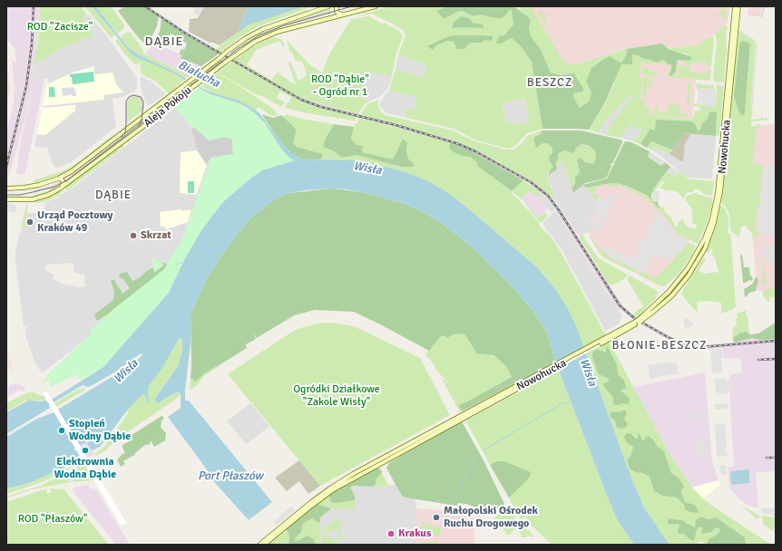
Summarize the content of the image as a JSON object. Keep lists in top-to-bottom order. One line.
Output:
{"streets":{"main road":["Aleja Pokoju","Nowohucka"]},"districts":["DĄBIE","BESZCZ","DĄBIE","BŁONIE-BESZCZ"],"water":["Białucha","Wisła","Port Płaszów"],"parks":["ROD \"Zacisze\"","ROD \"Dąbie\" - Ogród nr 1","Ogródki Działkowe \"Zakole Wisły\"","ROD \"Płaszów\""],"places":["Urząd Pocztowy Kraków 49","Skrzat","Stopień Wodny Dąbie","Elektrownia Wodna Dąbie","Małopolski Ośrodek Ruchu Drogowego","Krakus"]}
